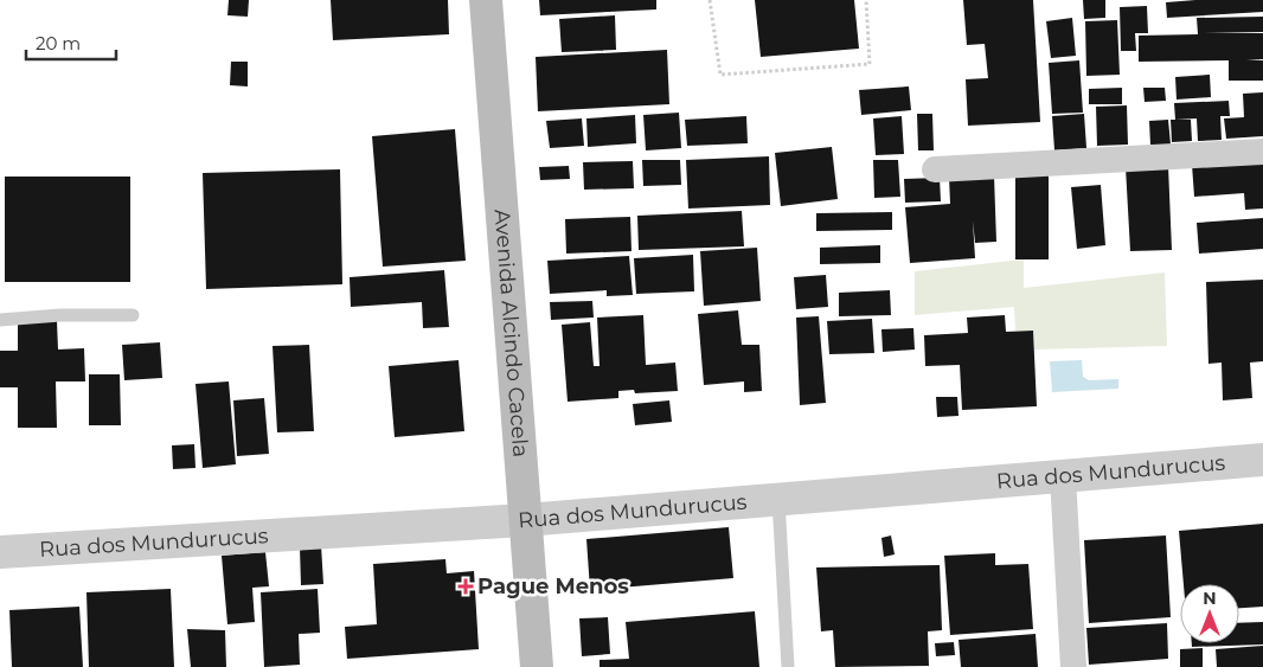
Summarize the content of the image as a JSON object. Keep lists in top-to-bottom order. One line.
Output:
{"streets":{"main road":["Avenida Alcindo Cacela"],"street":["Rua dos Mundurucus"]},"crossings":[["Avenida Alcindo Cacela","Rua dos Mundurucus"]],"places":{"health":["Pague Menos"]},"scale_bar":"20 m","north":"top"}
